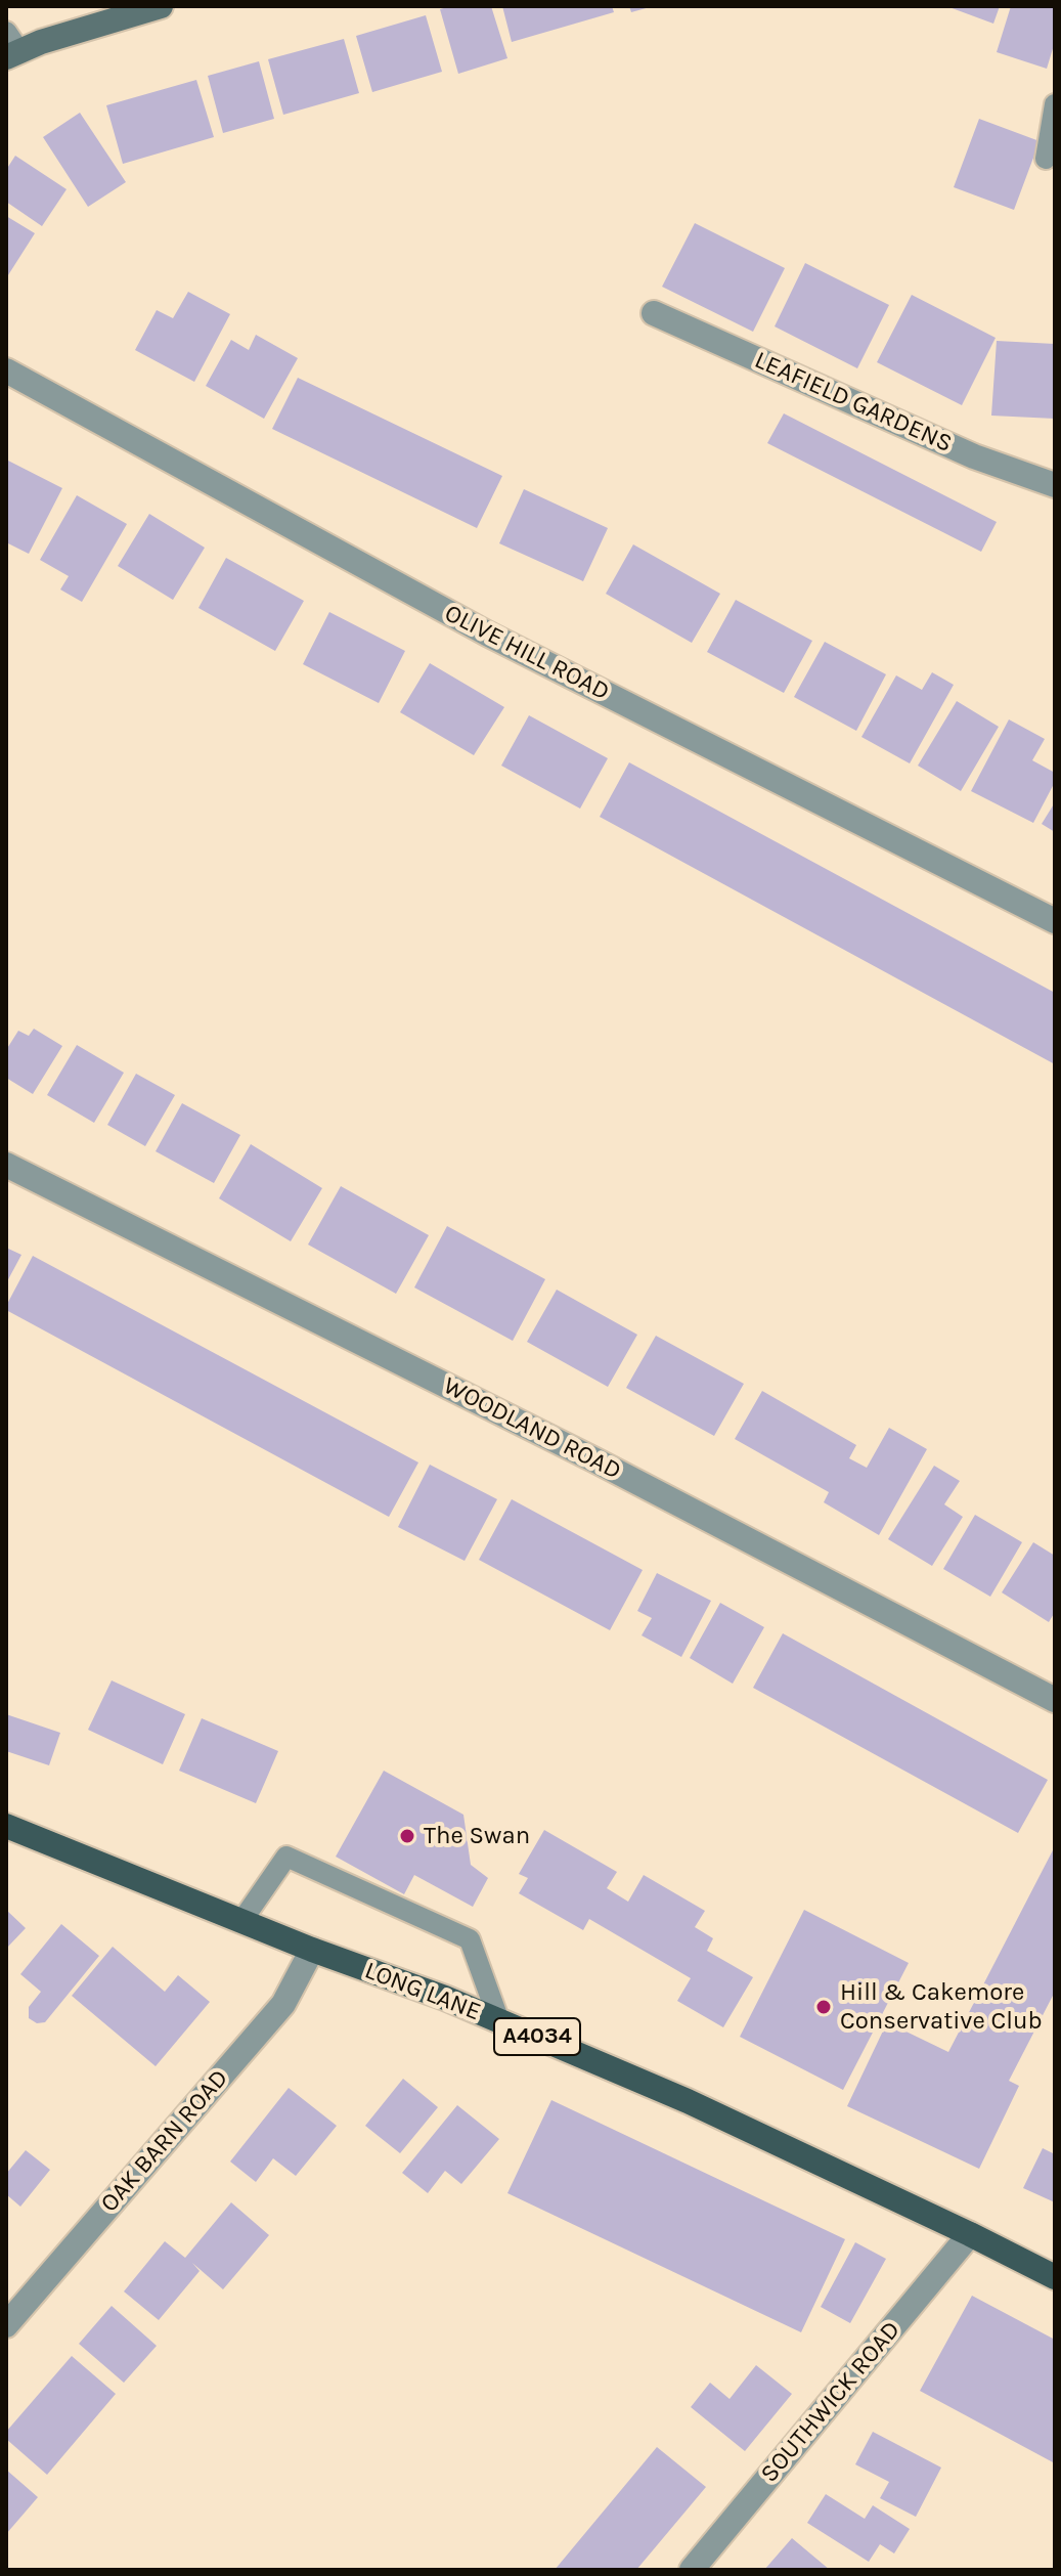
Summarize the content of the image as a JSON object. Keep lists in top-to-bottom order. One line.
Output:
{"streets":{"main road":["LONG LANE","A4034"],"street":["LEAFIELD GARDENS","OLIVE HILL ROAD","WOODLAND ROAD","OAK BARN ROAD","SOUTHWICK ROAD"]},"crossings":[["LONG LANE","OAK BARN ROAD"],["LONG LANE","SOUTHWICK ROAD"]],"places":["The Swan","Hill & Cakemore Conservative Club"]}
